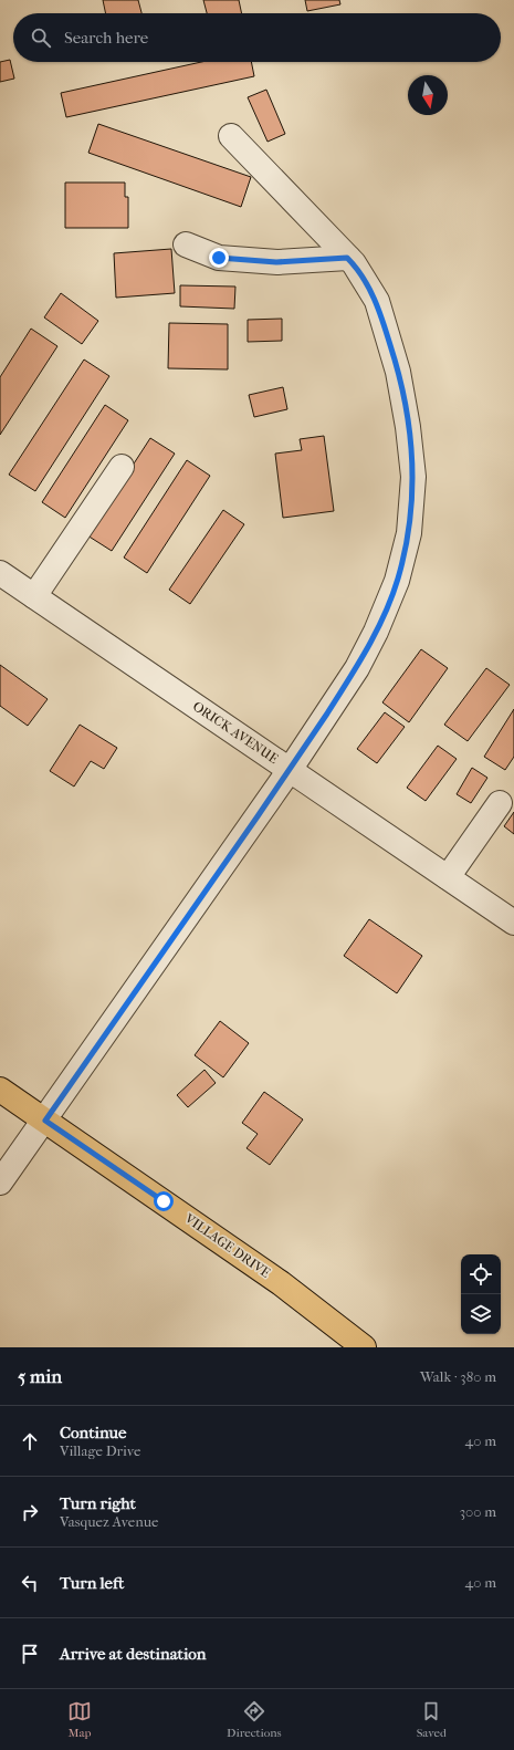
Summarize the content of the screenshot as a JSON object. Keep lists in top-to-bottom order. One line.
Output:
{"streets":{"main road":["VILLAGE DRIVE"],"street":["ORICK AVENUE"]},"north":"bottom","page":{"search":"Search here","heading":["5 min","Walk · 380 m"],"list":[["Continue","Village Drive","40 m"],["Turn right","Vasquez Avenue","300 m"],["Turn left","40 m"],"Arrive at destination"],"nav":["Map","Directions","Saved"]}}
